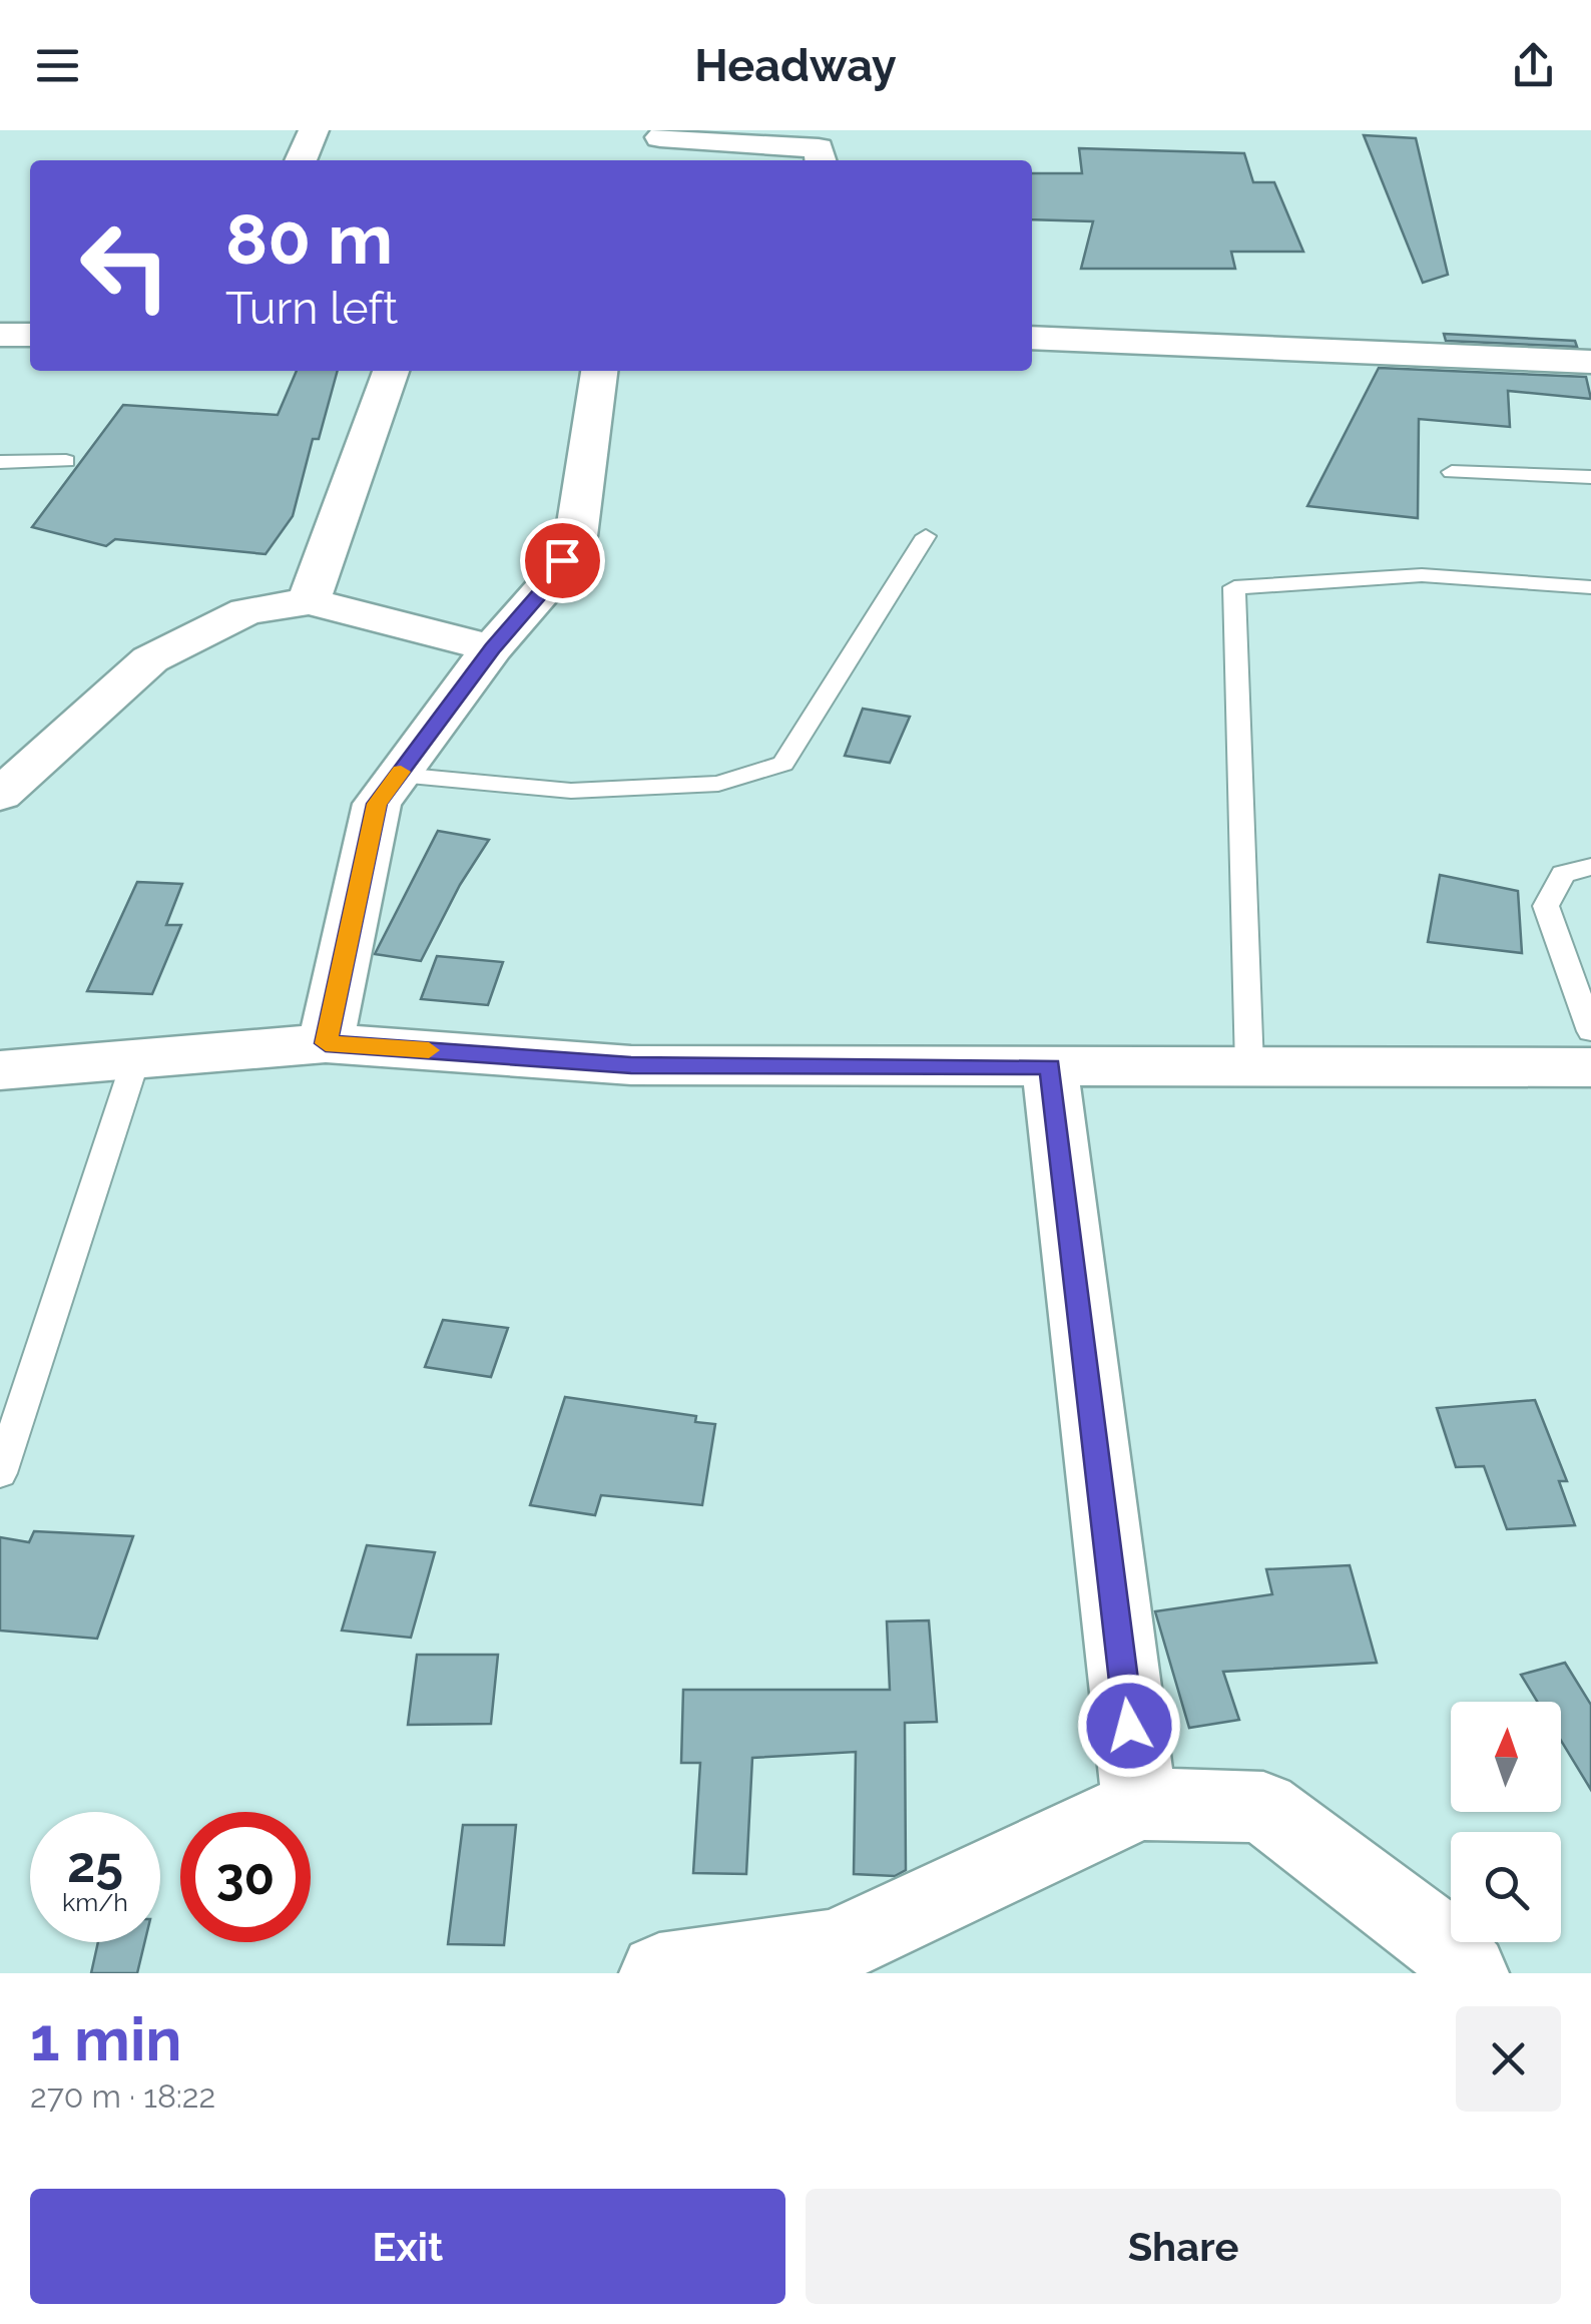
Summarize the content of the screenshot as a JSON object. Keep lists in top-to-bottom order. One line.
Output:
{"north":"top","page":{"header":"Headway","turn":["80 m","Turn left"],"speed":"25 km/h","limit":"30","heading":["1 min","270 m · 18:22"],"buttons":["Exit","Share"]}}
